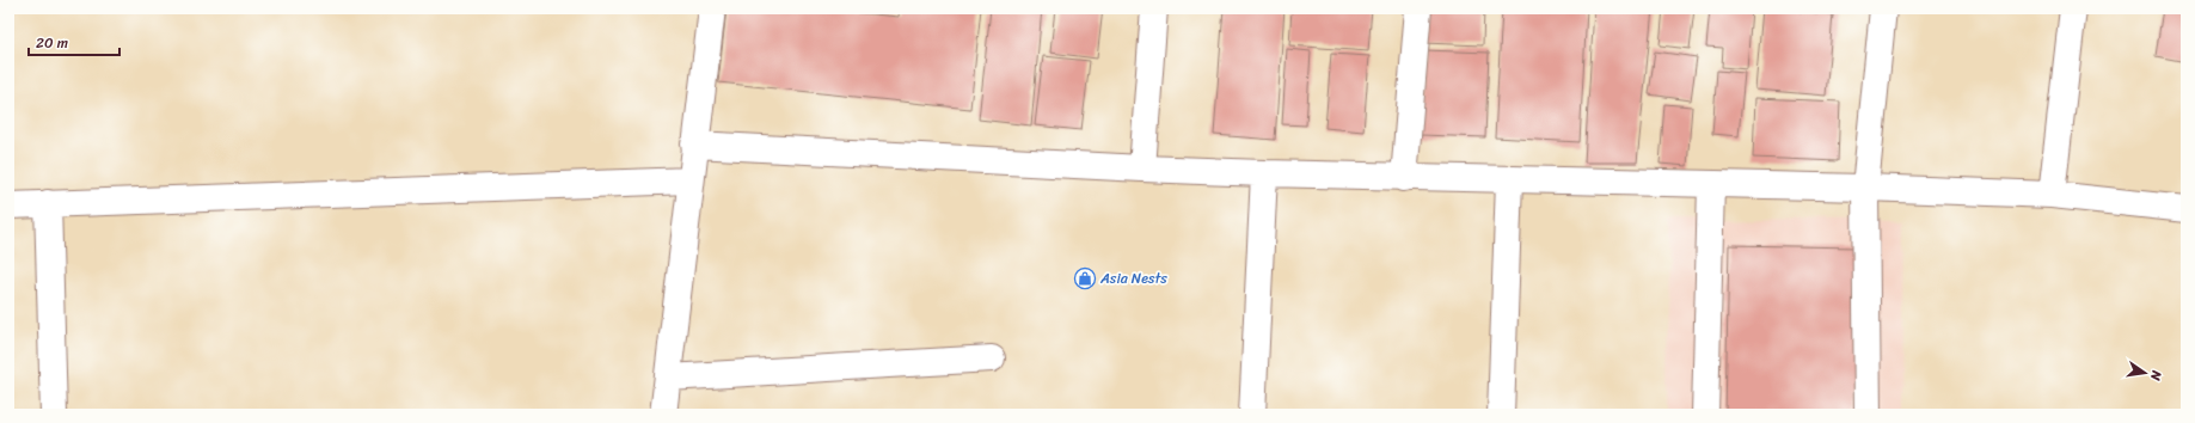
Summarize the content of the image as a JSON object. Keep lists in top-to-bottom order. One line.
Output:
{"places":{"shop":["Asia Nests"]},"scale_bar":"20 m","north":"right"}
